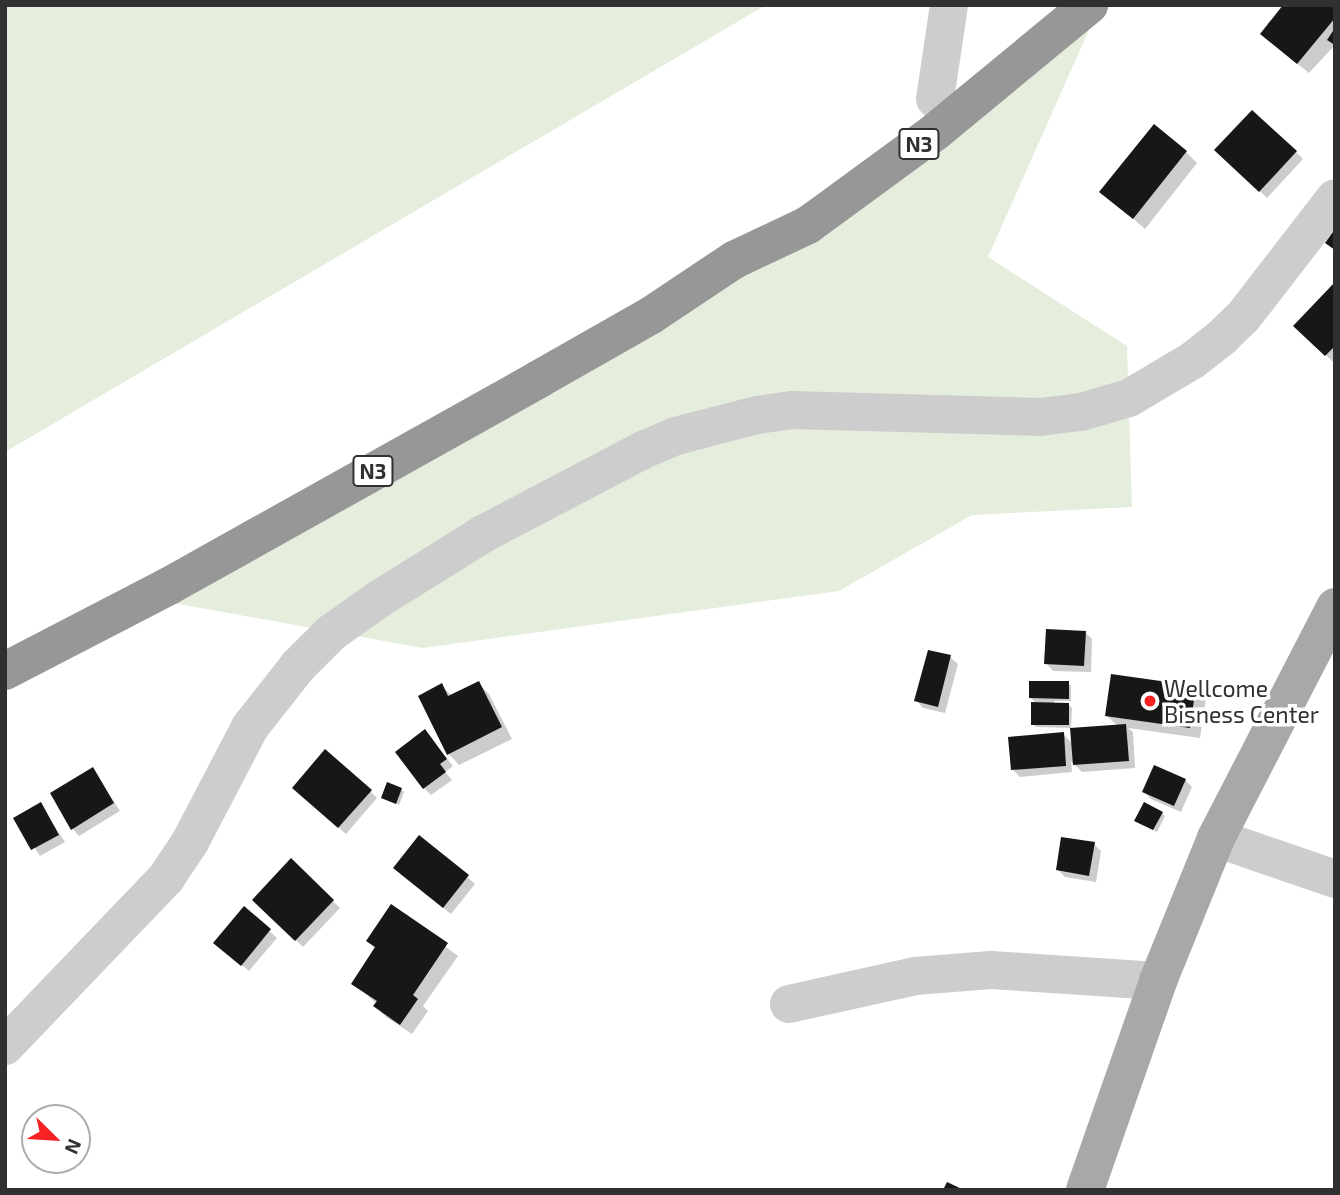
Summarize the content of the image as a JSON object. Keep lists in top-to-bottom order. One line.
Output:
{"streets":{"highway":["N3"]},"places":["Wellcome Bisness Center"],"north":"bottom right"}
